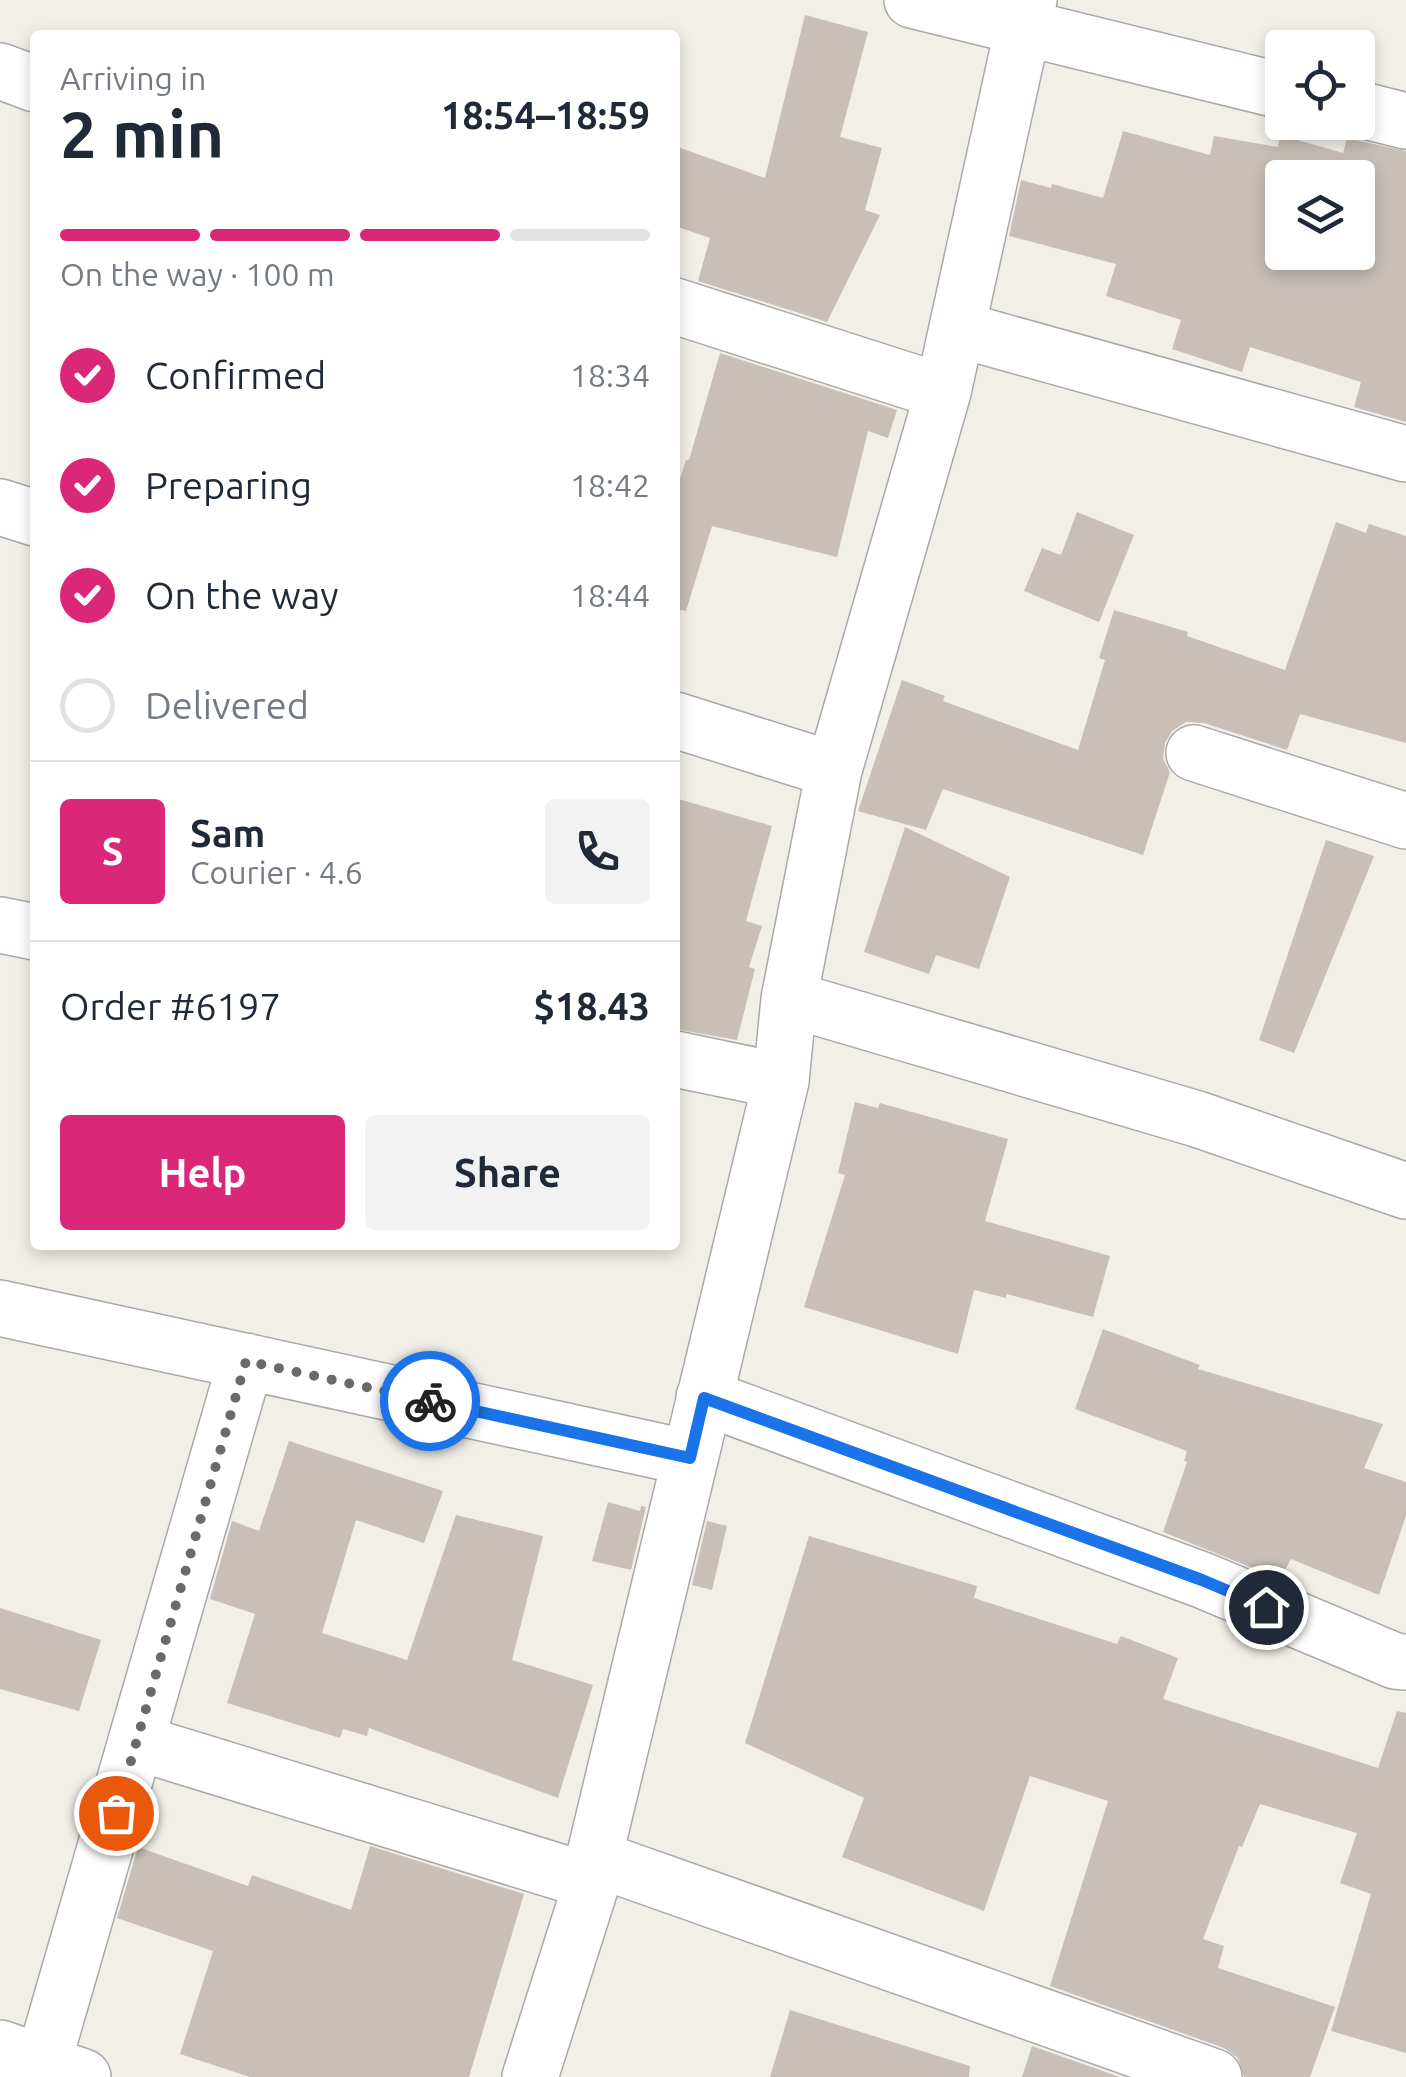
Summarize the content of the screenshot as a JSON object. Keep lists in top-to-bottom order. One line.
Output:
{"page":{"heading":["2 min","Arriving in","18:54–18:59"],"panel":["Sam","Courier · 4.6","Order #6197","$18.43"],"bar":"On the way · 100 m","list":[["Confirmed","18:34"],["Preparing","18:42"],["On the way","18:44"],"Delivered"],"round":"S","buttons":["Help","Share"]}}
